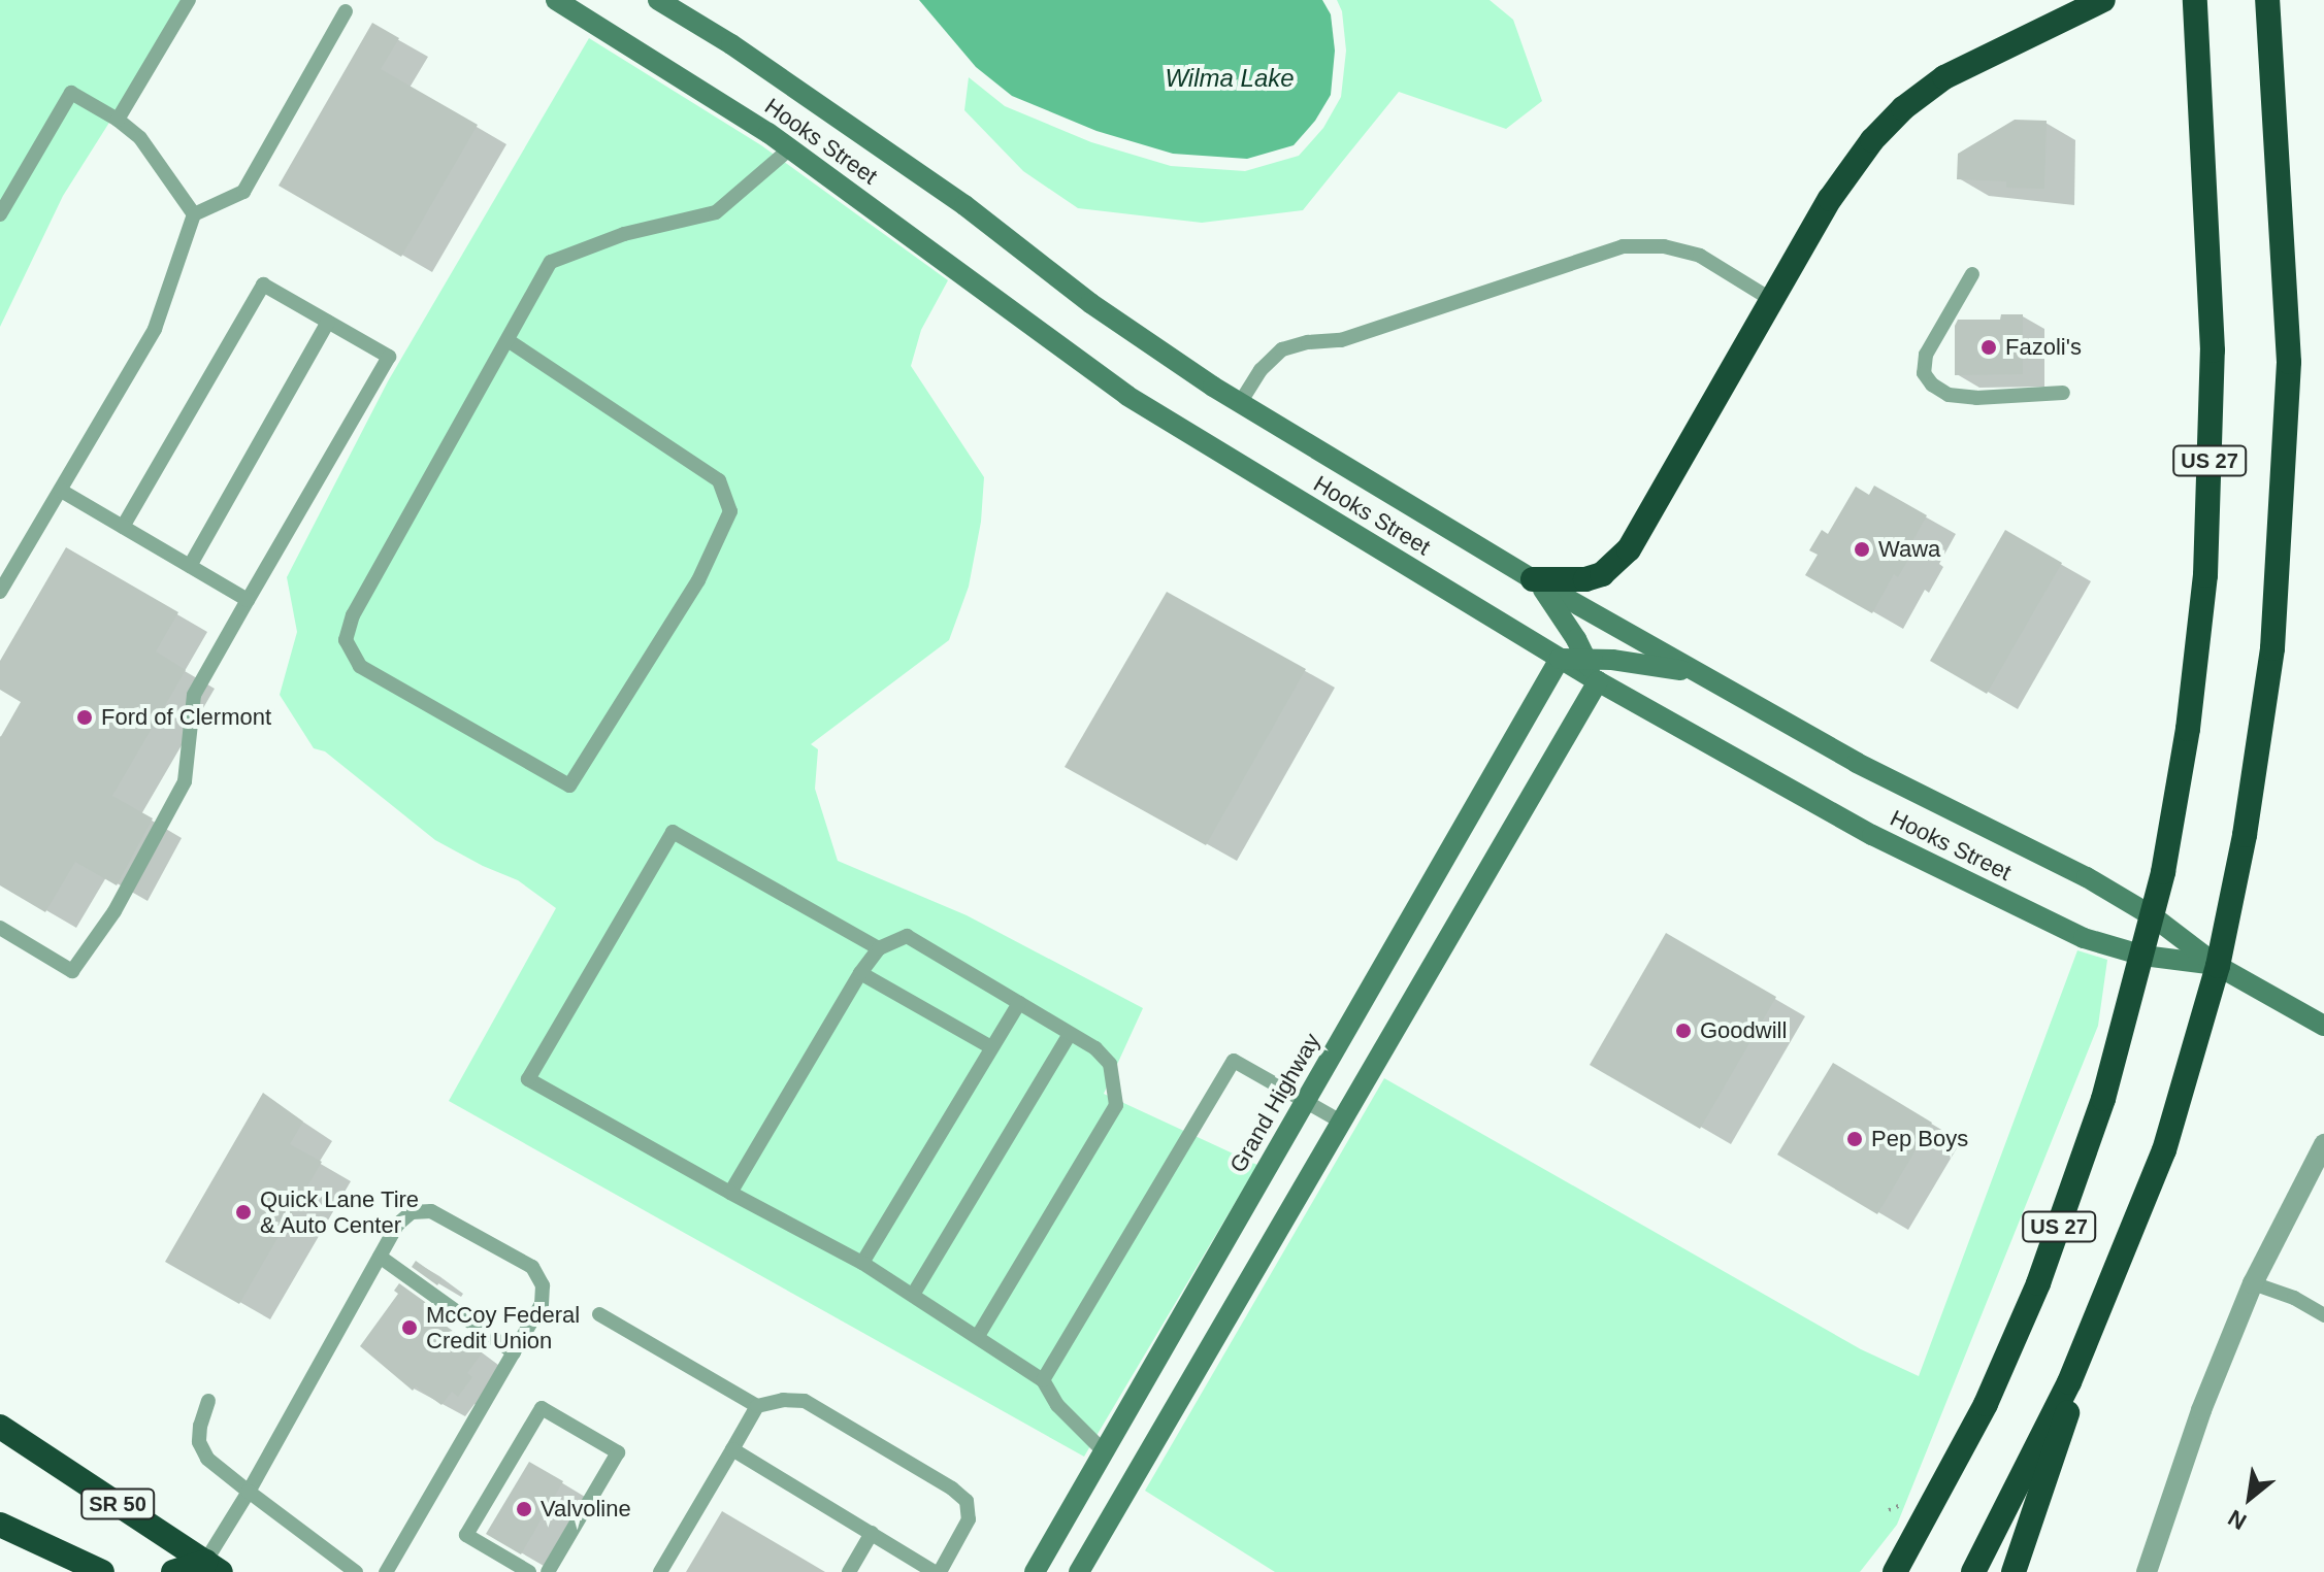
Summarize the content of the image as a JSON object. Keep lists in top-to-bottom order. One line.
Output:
{"streets":{"highway":["US 27","SR 50"],"street":["Hooks Street","Grand Highway"]},"crossings":[["Hooks Street","US 27"],["Hooks Street","Grand Highway"]],"water":["Wilma Lake"],"places":["Fazoli's","Wawa","Ford of Clermont","Goodwill","Pep Boys","Quick Lane Tire & Auto Center","McCoy Federal Credit Union","Valvoline"],"north":"bottom left"}
